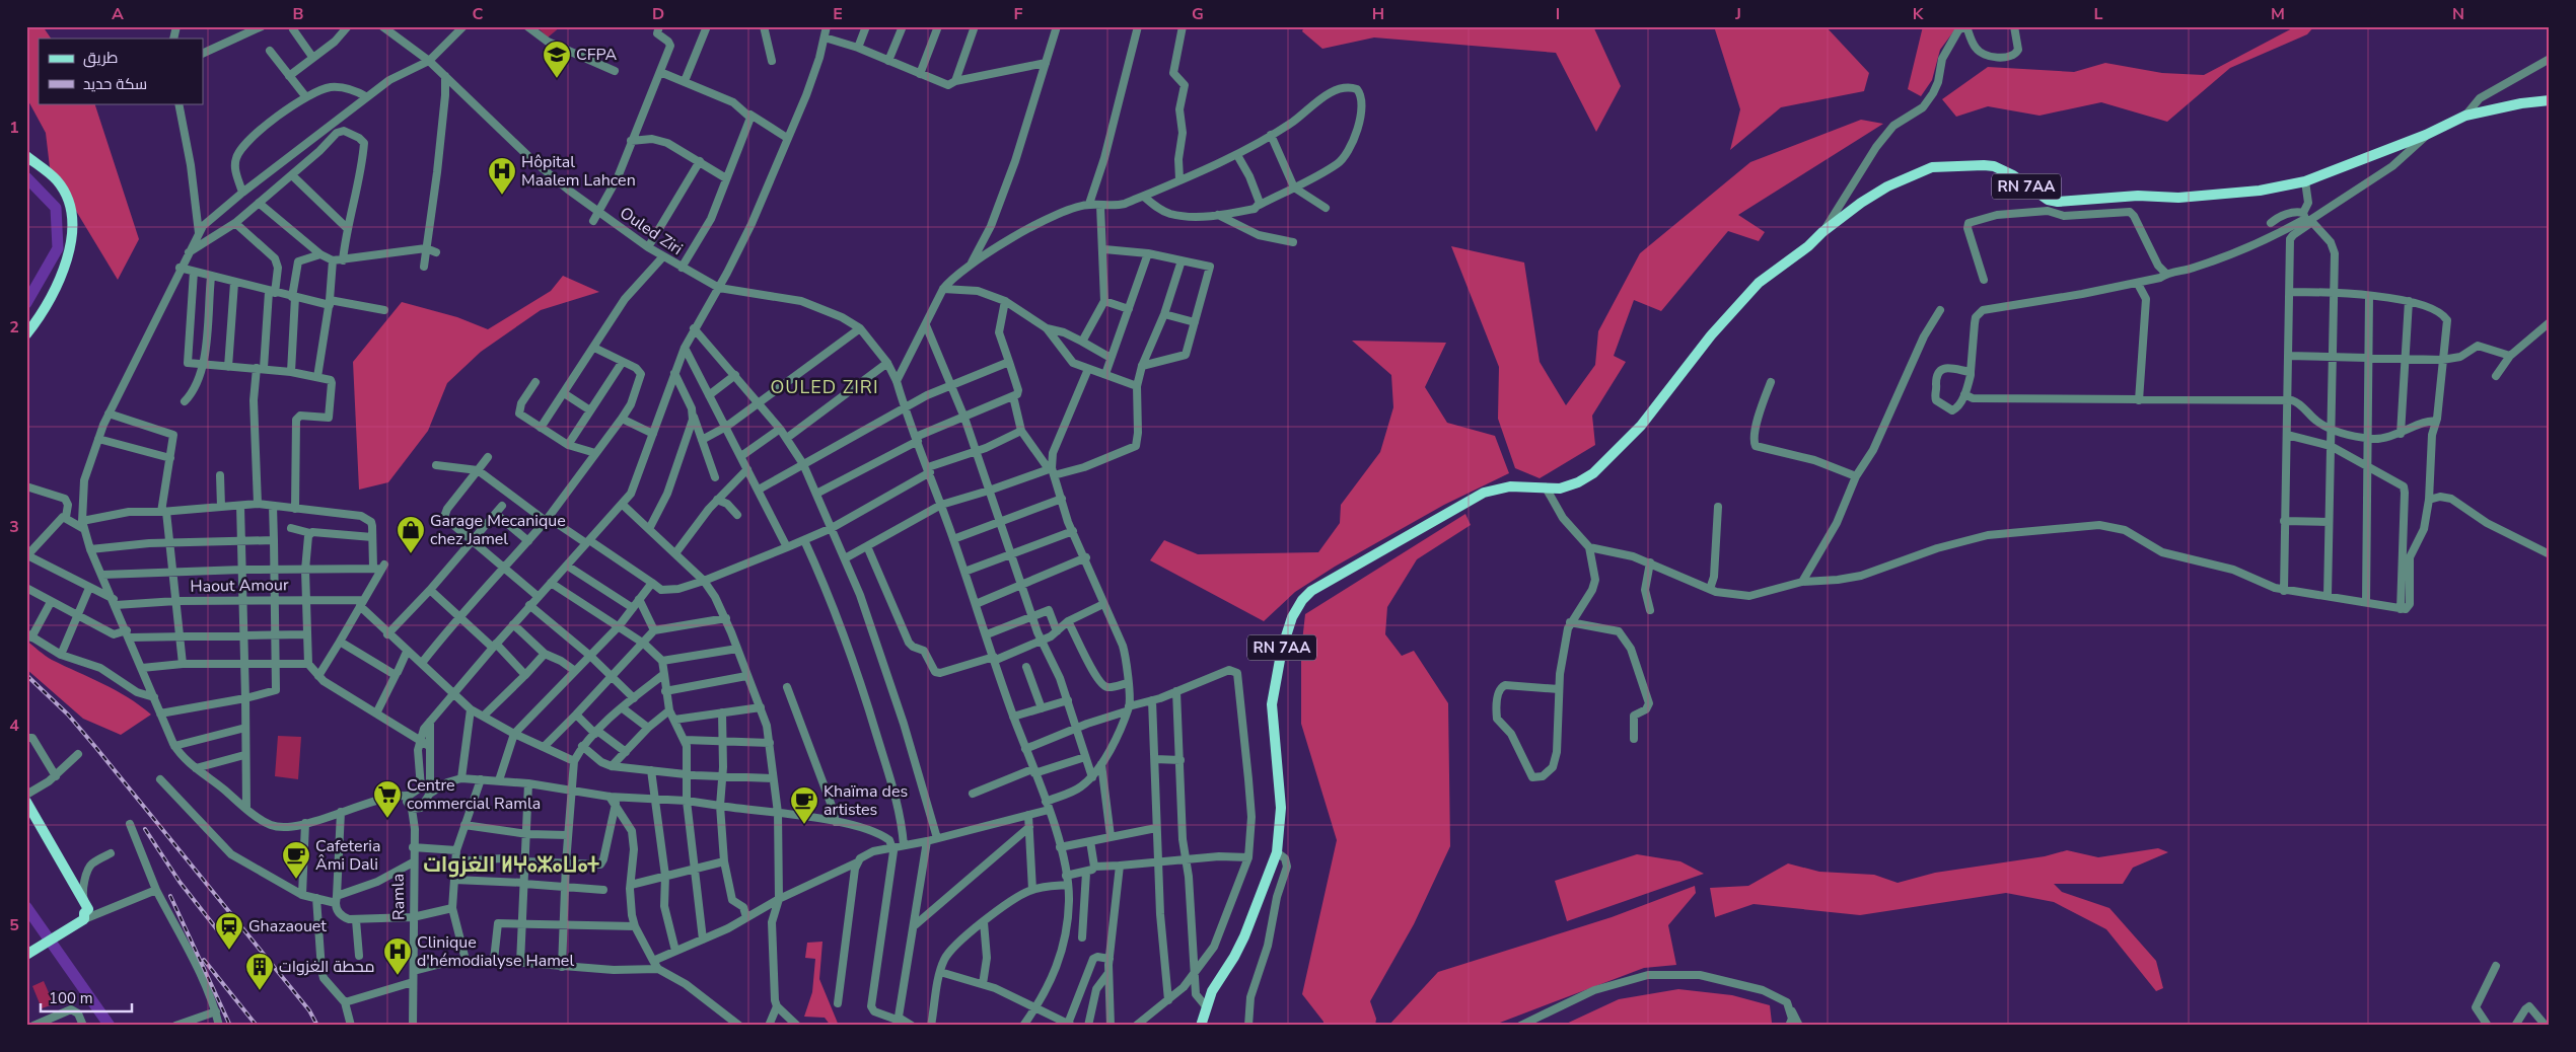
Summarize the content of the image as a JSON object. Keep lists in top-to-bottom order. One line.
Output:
{"streets":{"main road":["RN 7AA"],"street":["Ouled Ziri","Haout Amour","Ramla"]},"districts":["OULED ZIRI","الغزوات ⵍⵖⴰⵣⴰⵡⴰⵜ"],"places":{"school or university":["CFPA"],"hospital":["Hôpital Maalem Lahcen","Clinique d'hémodialyse Hamel"],"shop":["Garage Mecanique chez Jamel"],"supermarket":["Centre commercial Ramla"],"cafe":["Khaïma des artistes","Cafeteria Âmi Dali"],"station":["Ghazaouet"],"building":["محطة الغزوات"]},"legend":["طريق","سكة حديد"],"scale_bar":"100 m","grid":{"columns":["A","B","C","D","E","F","G","H","I","J","K","L","M","N"],"rows":["1","2","3","4","5"]}}
